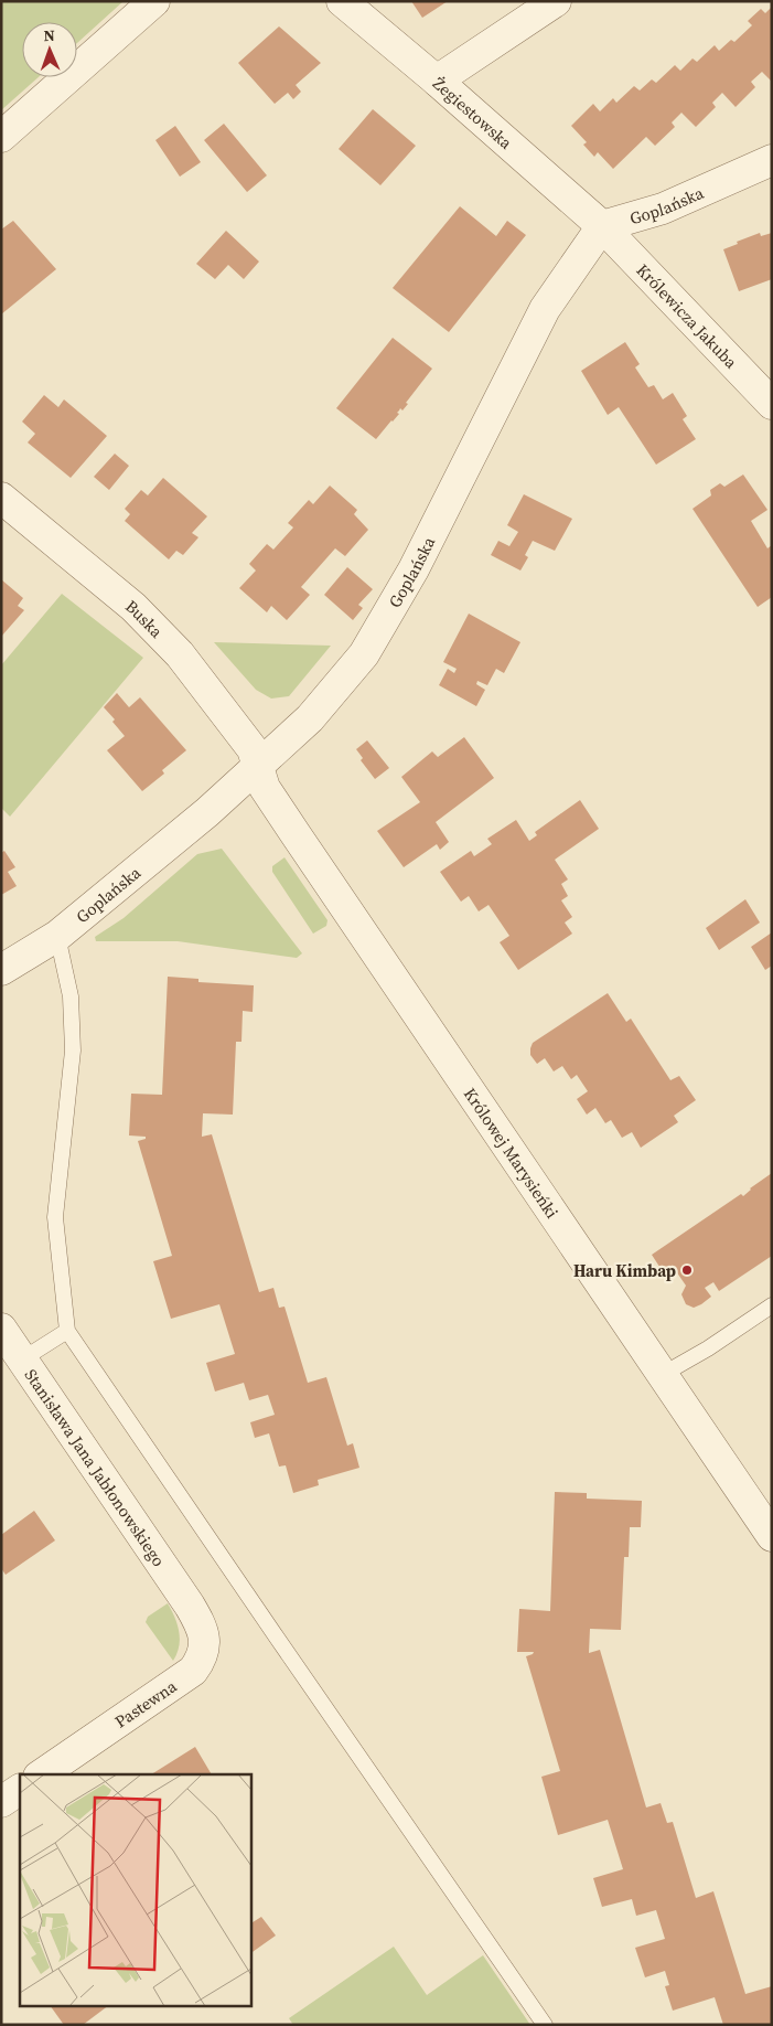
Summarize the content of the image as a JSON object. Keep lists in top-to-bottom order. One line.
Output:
{"streets":{"street":["Żegiestowska","Goplańska","Królewicza Jakuba","Buska","Królowej Marysieńki","Stanisława Jana Jabłonowskiego","Pastewna"]},"crossings":[["Żegiestowska","Goplańska"],["Żegiestowska","Królewicza Jakuba"],["Goplańska","Królewicza Jakuba"],["Goplańska","Buska"],["Goplańska","Królowej Marysieńki"],["Buska","Królowej Marysieńki"],["Stanisława Jana Jabłonowskiego","Pastewna"]],"places":["Haru Kimbap"],"north":"top"}
